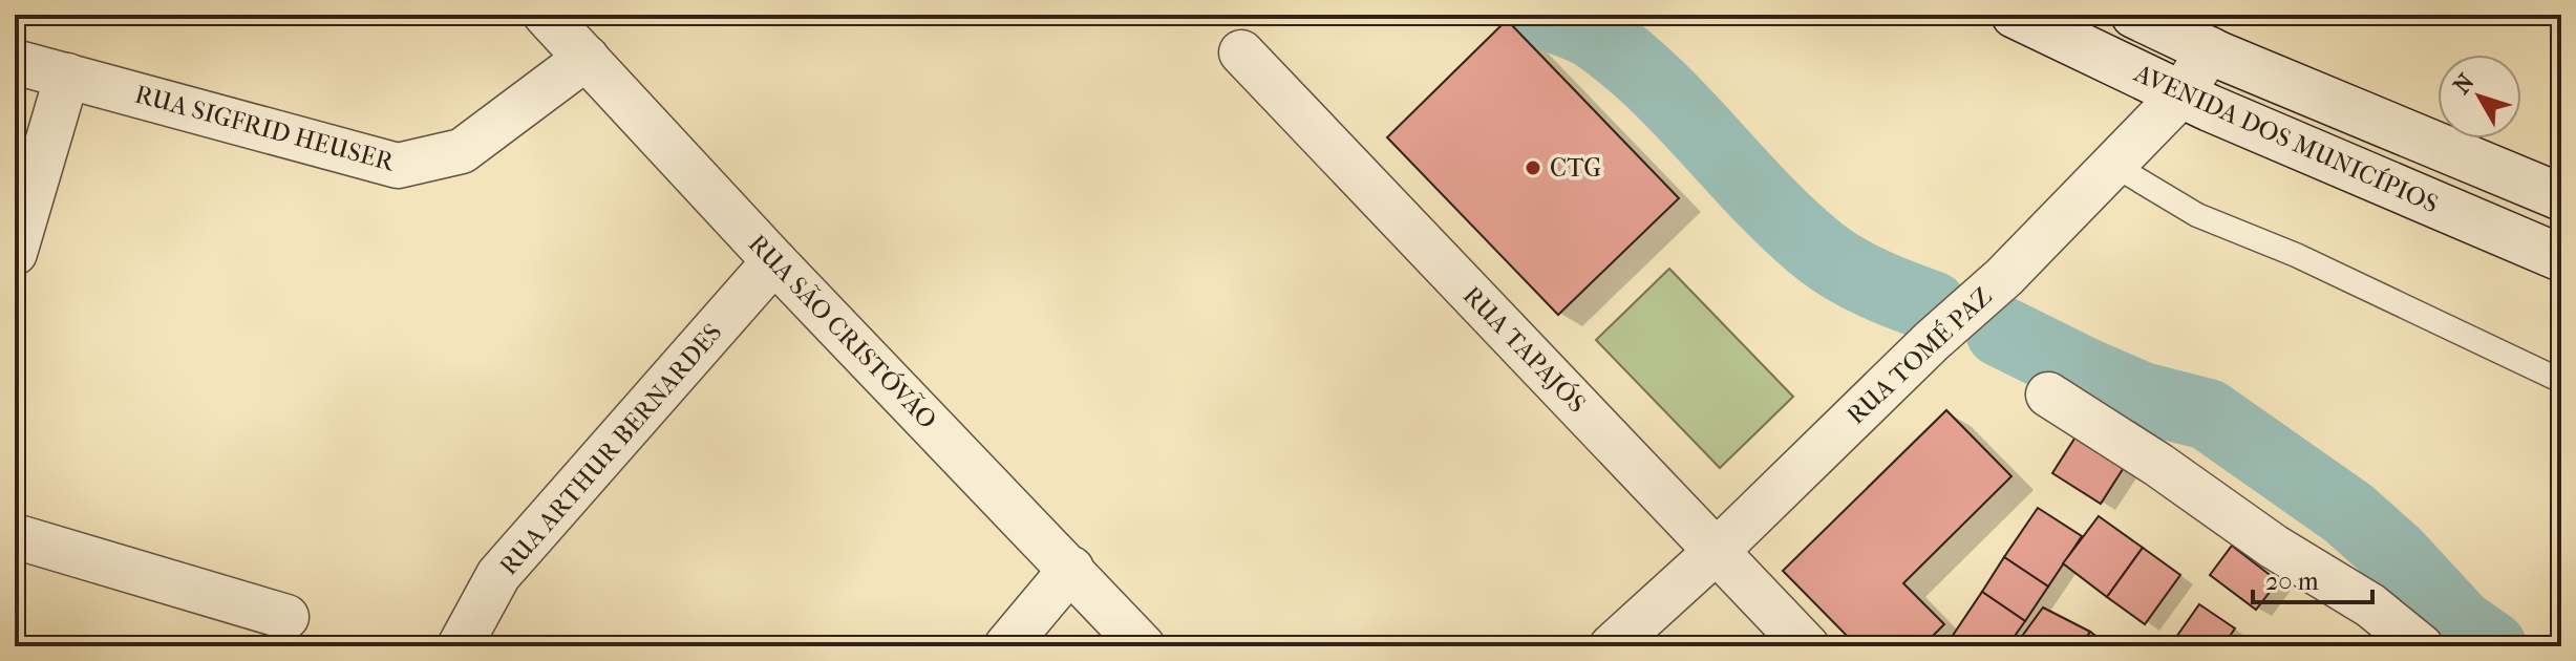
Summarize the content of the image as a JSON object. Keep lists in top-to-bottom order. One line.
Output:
{"streets":{"main road":["AVENIDA DOS MUNICÍPIOS"],"street":["RUA SIGFRID HEUSER","RUA SÃO CRISTÓVÃO","RUA TAPAJÓS","RUA TOMÉ PAZ","RUA ARTHUR BERNARDES"]},"crossings":[["RUA SIGFRID HEUSER","RUA SÃO CRISTÓVÃO"],["AVENIDA DOS MUNICÍPIOS","RUA TOMÉ PAZ"],["RUA SÃO CRISTÓVÃO","RUA ARTHUR BERNARDES"],["RUA TAPAJÓS","RUA TOMÉ PAZ"]],"places":["CTG"],"scale_bar":"20 m","north":"top left"}
